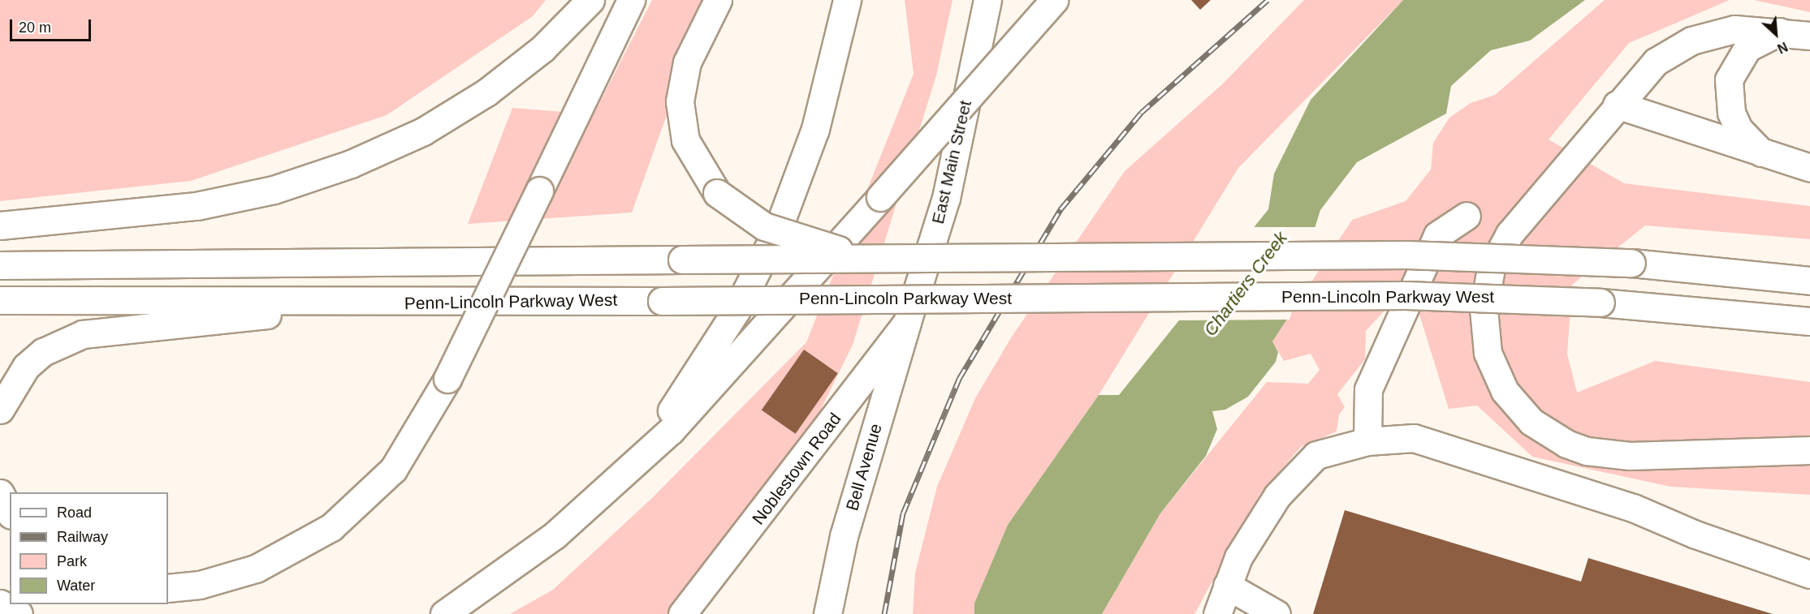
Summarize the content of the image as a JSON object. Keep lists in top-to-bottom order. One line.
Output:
{"streets":{"main road":["East Main Street","Penn-Lincoln Parkway West","Bell Avenue","Noblestown Road"]},"crossings":[["East Main Street","Bell Avenue"],["East Main Street","Noblestown Road"],["Bell Avenue","Noblestown Road"]],"water":["Chartiers Creek"],"legend":["Road","Railway","Park","Water"],"scale_bar":"20 m","north":"bottom right"}
